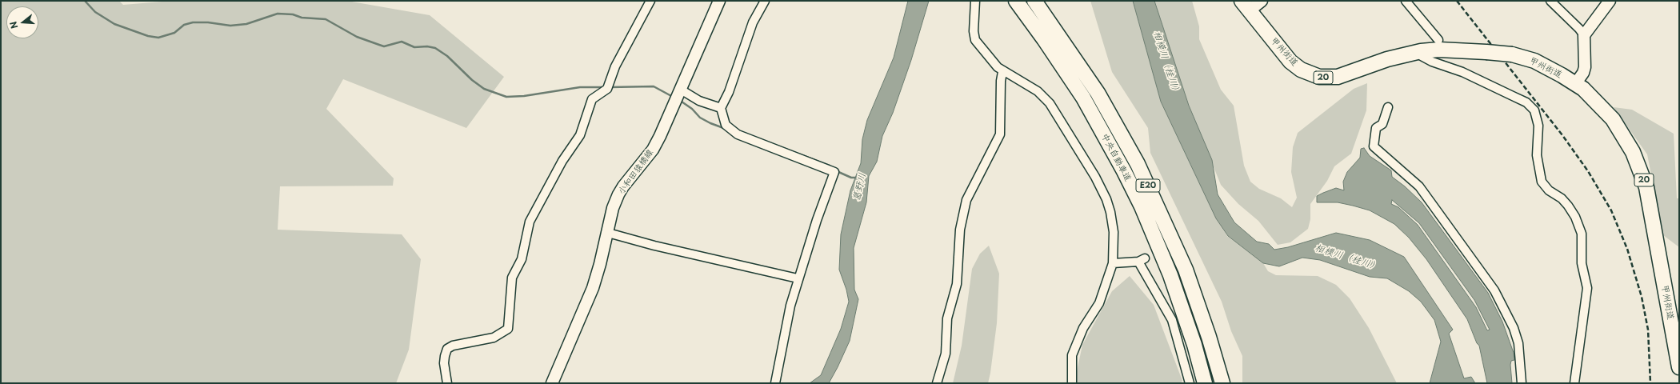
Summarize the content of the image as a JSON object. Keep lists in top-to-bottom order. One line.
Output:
{"streets":{"highway":["甲州街道","20","中央自動車道","E20"],"main road":["小和田猿橋線"]},"water":["相模川（桂川）","葛野川"],"north":"left"}
